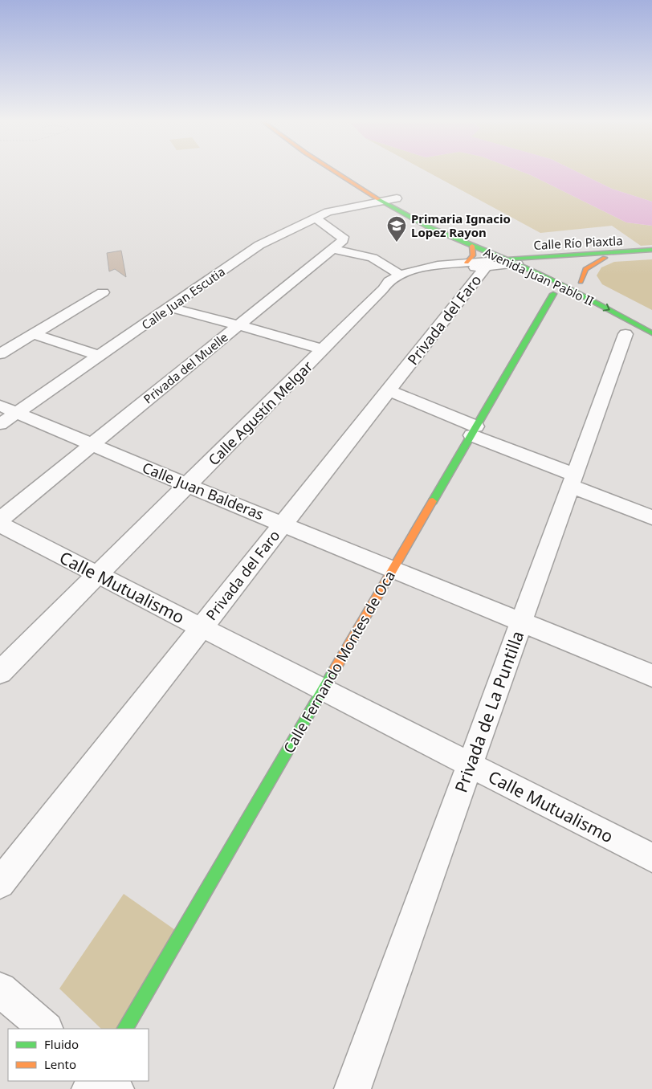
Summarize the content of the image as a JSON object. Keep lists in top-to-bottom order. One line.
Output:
{"streets":{"main road":["Calle Río Piaxtla","Avenida Juan Pablo II","Calle Fernando Montes de Oca"],"street":["Calle Juan Escutia","Privada del Faro","Privada del Muelle","Calle Agustín Melgar","Calle Juan Balderas","Calle Mutualismo","Privada de La Puntilla"]},"crossings":[["Calle Río Piaxtla","Avenida Juan Pablo II"],["Calle Río Piaxtla","Calle Agustín Melgar"],["Avenida Juan Pablo II","Calle Juan Escutia"],["Avenida Juan Pablo II","Calle Agustín Melgar"],["Calle Juan Escutia","Privada del Muelle"],["Calle Juan Escutia","Calle Juan Balderas"],["Privada del Faro","Calle Agustín Melgar"],["Privada del Faro","Calle Juan Balderas"],["Privada del Faro","Calle Mutualismo"],["Privada del Muelle","Calle Juan Balderas"],["Calle Agustín Melgar","Calle Juan Balderas"],["Calle Agustín Melgar","Calle Mutualismo"],["Calle Juan Balderas","Calle Fernando Montes de Oca"],["Calle Juan Balderas","Privada de La Puntilla"],["Calle Mutualismo","Calle Fernando Montes de Oca"],["Calle Mutualismo","Privada de La Puntilla"]],"places":{"school or university":["Primaria Ignacio Lopez Rayon"]},"legend":["Fluido","Lento"]}
